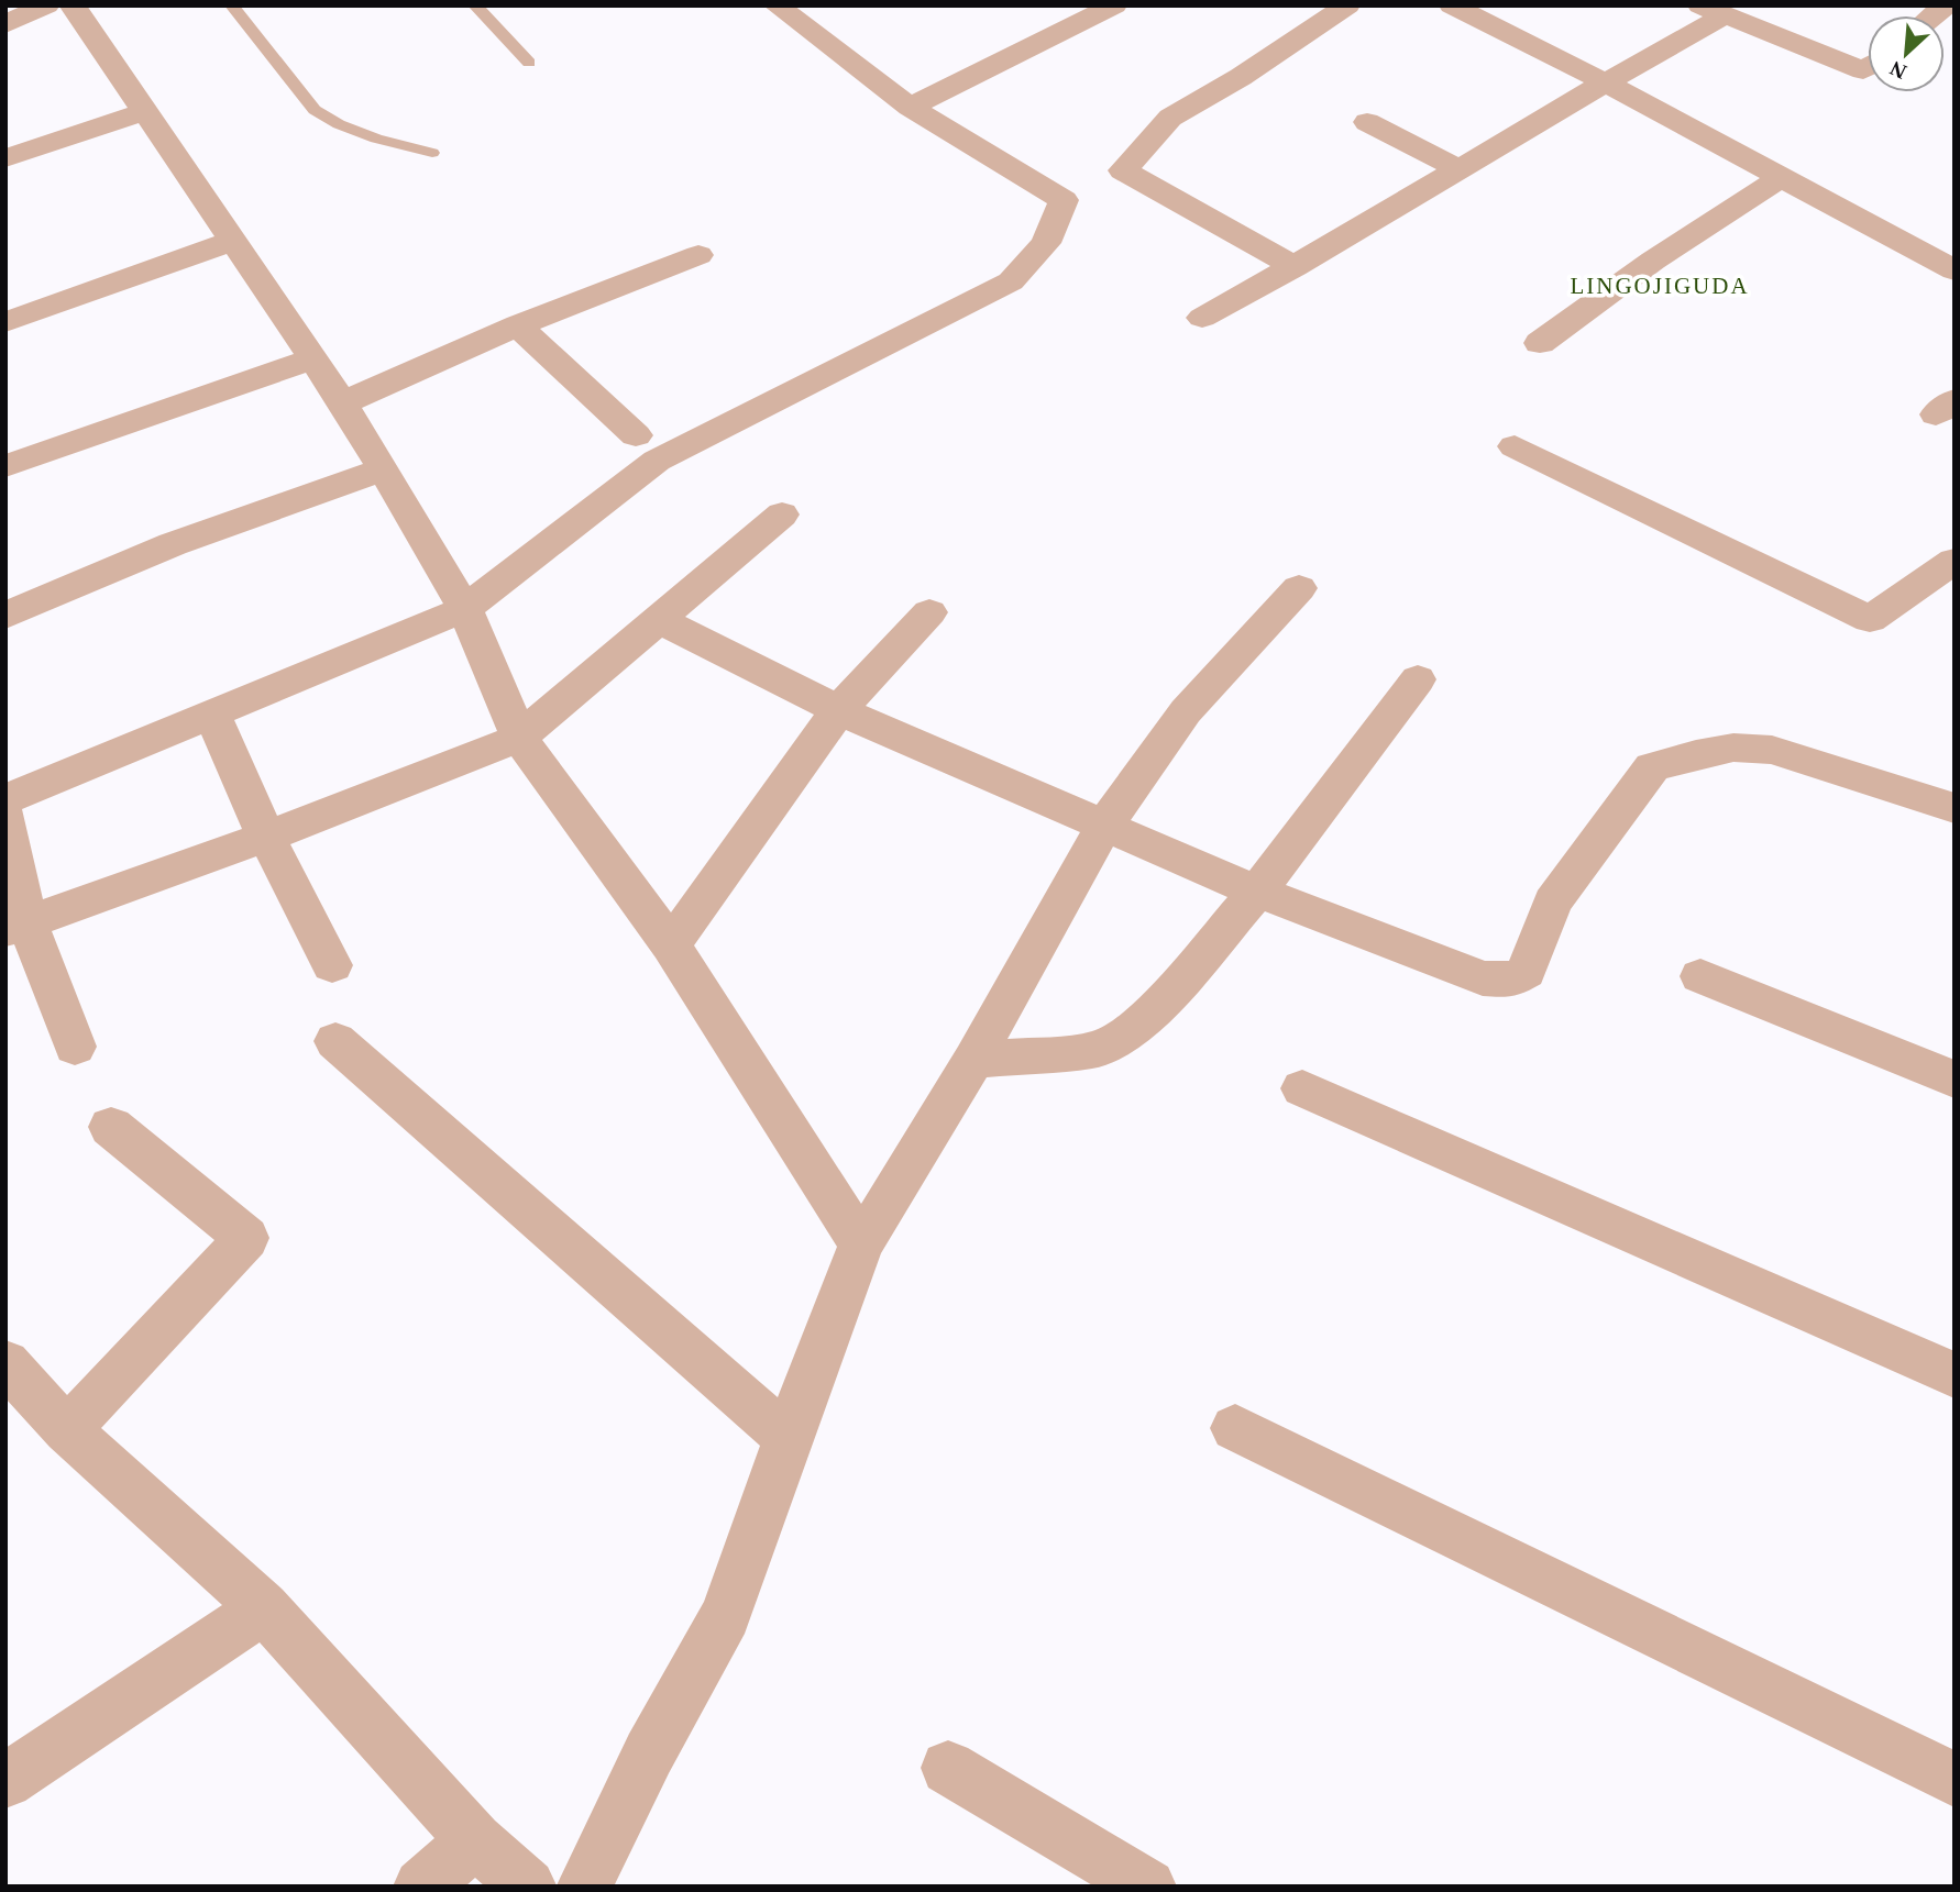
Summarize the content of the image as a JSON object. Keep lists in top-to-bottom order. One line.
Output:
{"districts":["LINGOJIGUDA"],"north":"bottom left"}
